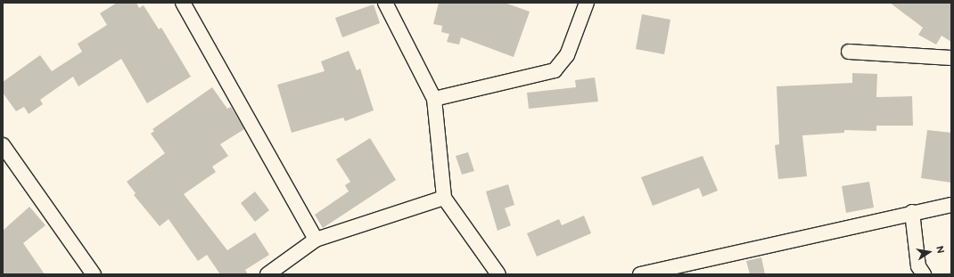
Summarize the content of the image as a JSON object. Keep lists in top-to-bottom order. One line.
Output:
{"north":"right"}
